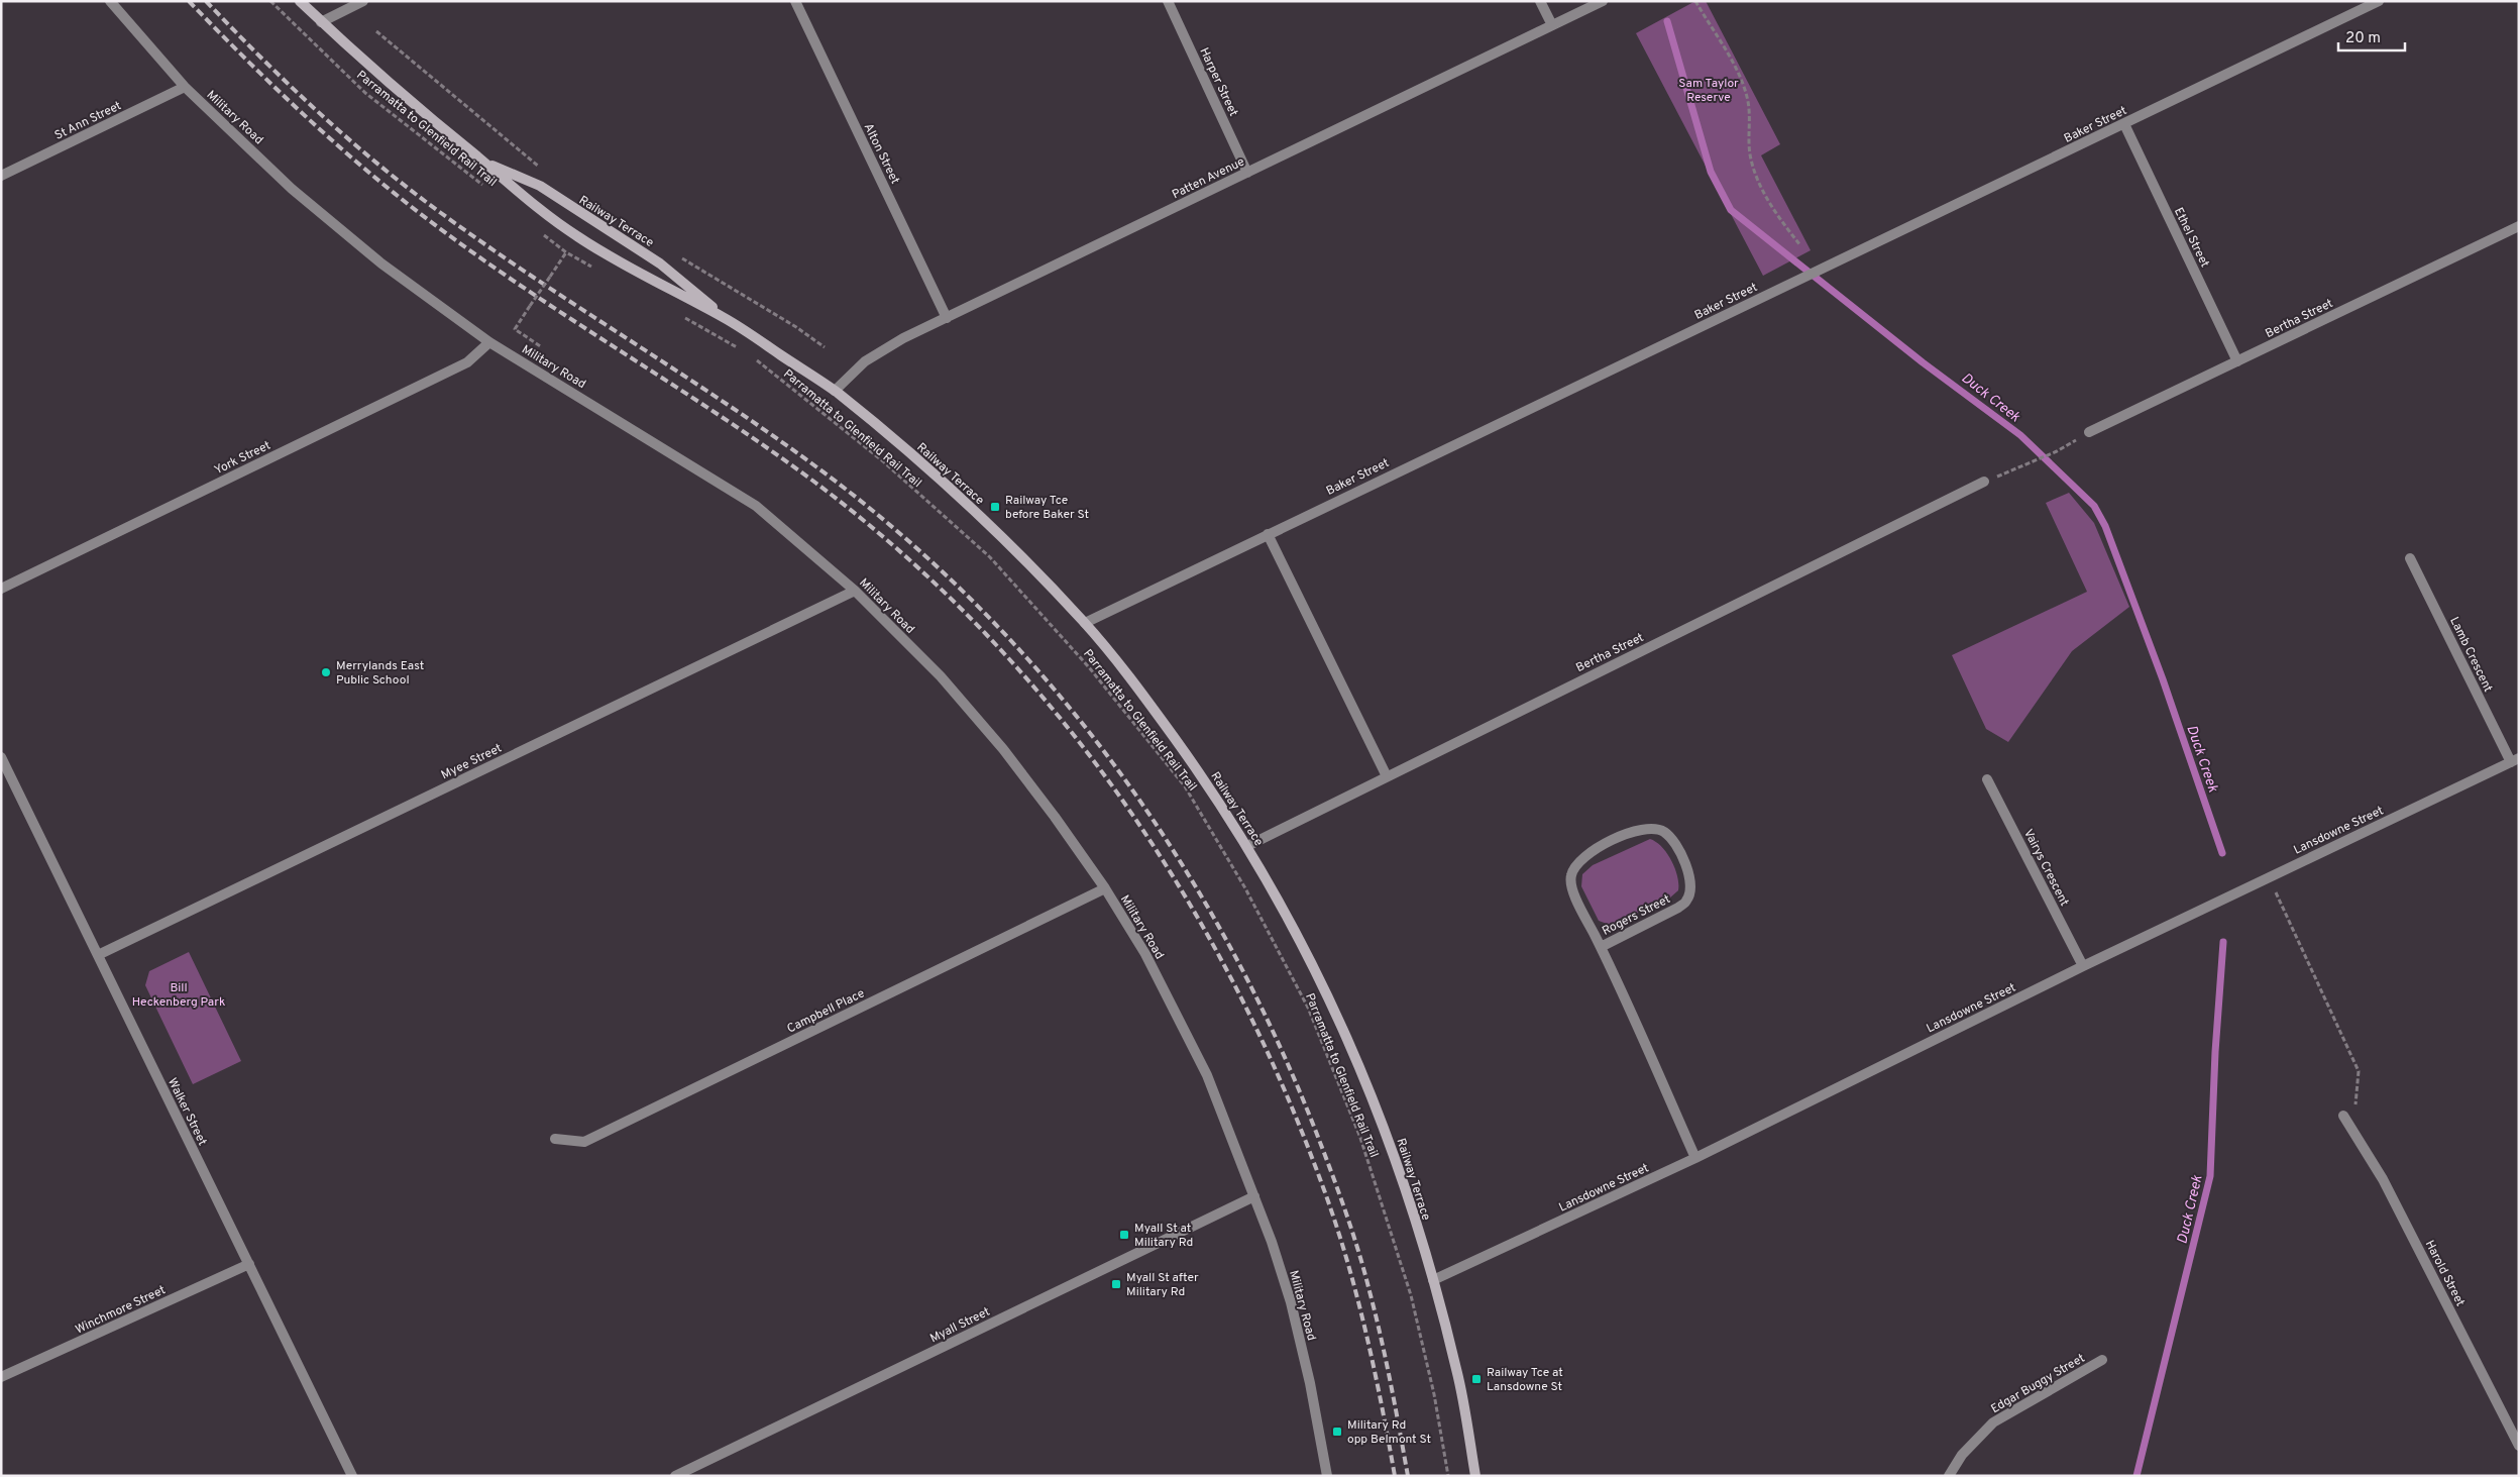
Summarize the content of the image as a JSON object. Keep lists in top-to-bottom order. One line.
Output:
{"streets":{"main road":["Railway Terrace"],"street":["Harper Street","Military Road","St Ann Street","Baker Street","Alton Street","Patten Avenue","Ethel Street","Bertha Street","York Street","Lamb Crescent","Myee Street","Lansdowne Street","Vairys Crescent","Rogers Street","Campbell Place","Walker Street","Harold Street","Winchmore Street","Myall Street","Edgar Buggy Street"],"path":["Parramatta to Glenfield Rail Trail"]},"crossings":[["Harper Street","Patten Avenue"],["Military Road","St Ann Street"],["Military Road","York Street"],["Military Road","Myee Street"],["Military Road","Campbell Place"],["Military Road","Myall Street"],["Baker Street","Railway Terrace"],["Baker Street","Ethel Street"],["Alton Street","Patten Avenue"],["Patten Avenue","Railway Terrace"],["Railway Terrace","Bertha Street"],["Railway Terrace","Lansdowne Street"],["Ethel Street","Bertha Street"],["Lamb Crescent","Lansdowne Street"],["Myee Street","Walker Street"],["Lansdowne Street","Vairys Crescent"],["Lansdowne Street","Rogers Street"],["Walker Street","Winchmore Street"]],"water":["Duck Creek"],"parks":["Sam Taylor Reserve","Bill Heckenberg Park"],"places":{"transit":["Railway Tce before Baker St","Myall St at Military Rd","Myall St after Military Rd","Railway Tce at Lansdowne St","Military Rd opp Belmont St"],"other":["Merrylands East Public School"]},"scale_bar":"20 m"}
